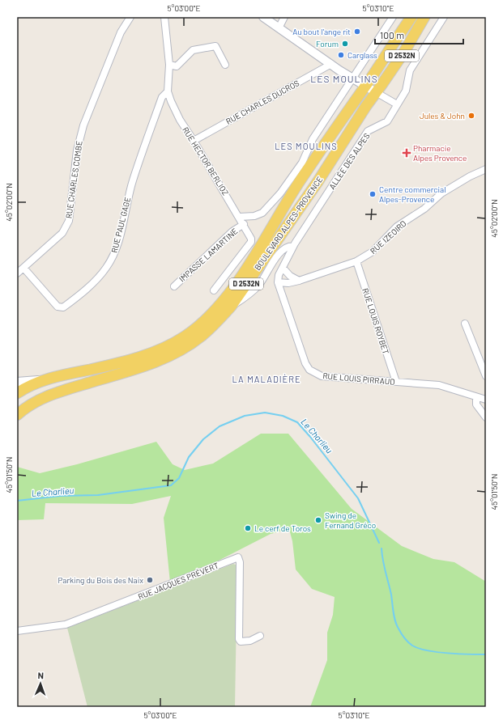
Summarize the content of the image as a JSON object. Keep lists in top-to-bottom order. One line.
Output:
{"streets":{"main road":["D 2532N","BOULEVARD ALPES-PROVENCE"],"street":["RUE CHARLES DUCROS","RUE HECTOR BERLIOZ","ALLÉE DES ALPES","RUE CHARLES COMBE","RUE PAUL GAGE","RUE IZEOIRD","IMPASSE LAMARTINE","RUE LOUIS ROYBET","RUE LOUIS PIRRAUD","RUE JACQUES PRÉVERT"]},"crossings":[["RUE CHARLES DUCROS","RUE HECTOR BERLIOZ"],["RUE HECTOR BERLIOZ","RUE PAUL GAGE"],["RUE HECTOR BERLIOZ","IMPASSE LAMARTINE"],["RUE CHARLES COMBE","RUE PAUL GAGE"],["RUE IZEOIRD","RUE LOUIS ROYBET"],["RUE IZEOIRD","RUE LOUIS PIRRAUD"],["RUE LOUIS ROYBET","RUE LOUIS PIRRAUD"]],"districts":["LES MOULINS","LES MOULINS","LA MALADIÈRE"],"water":["Le Charlieu"],"places":{"other":["Au bout l'ange rit","Forum","Carglass","Jules & John","Centre commercial Alpes-Provence","Swing de Fernand Gréco","Le cerf de Toros","Parking du Bois des Naix"],"health":["Pharmacie Alpes Provence"]},"scale_bar":"100 m","north":"top","coordinates":["5°03'00\"E","5°03'10\"E","45°02'00\"N","45°01'50\"N"]}
